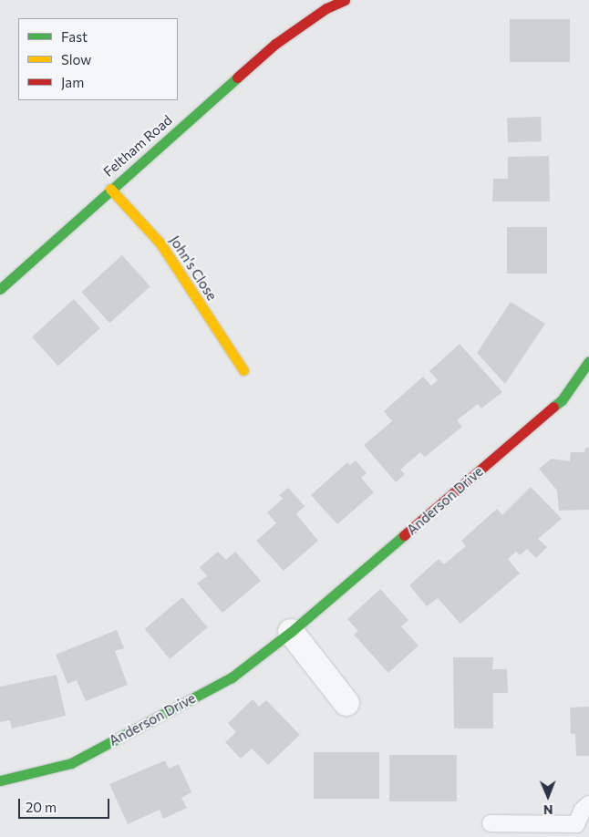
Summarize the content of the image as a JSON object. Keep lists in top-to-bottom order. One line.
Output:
{"streets":{"street":["Feltham Road","John's Close","Anderson Drive"]},"crossings":[["Feltham Road","John's Close"]],"legend":["Fast","Slow","Jam"],"scale_bar":"20 m","north":"bottom"}
